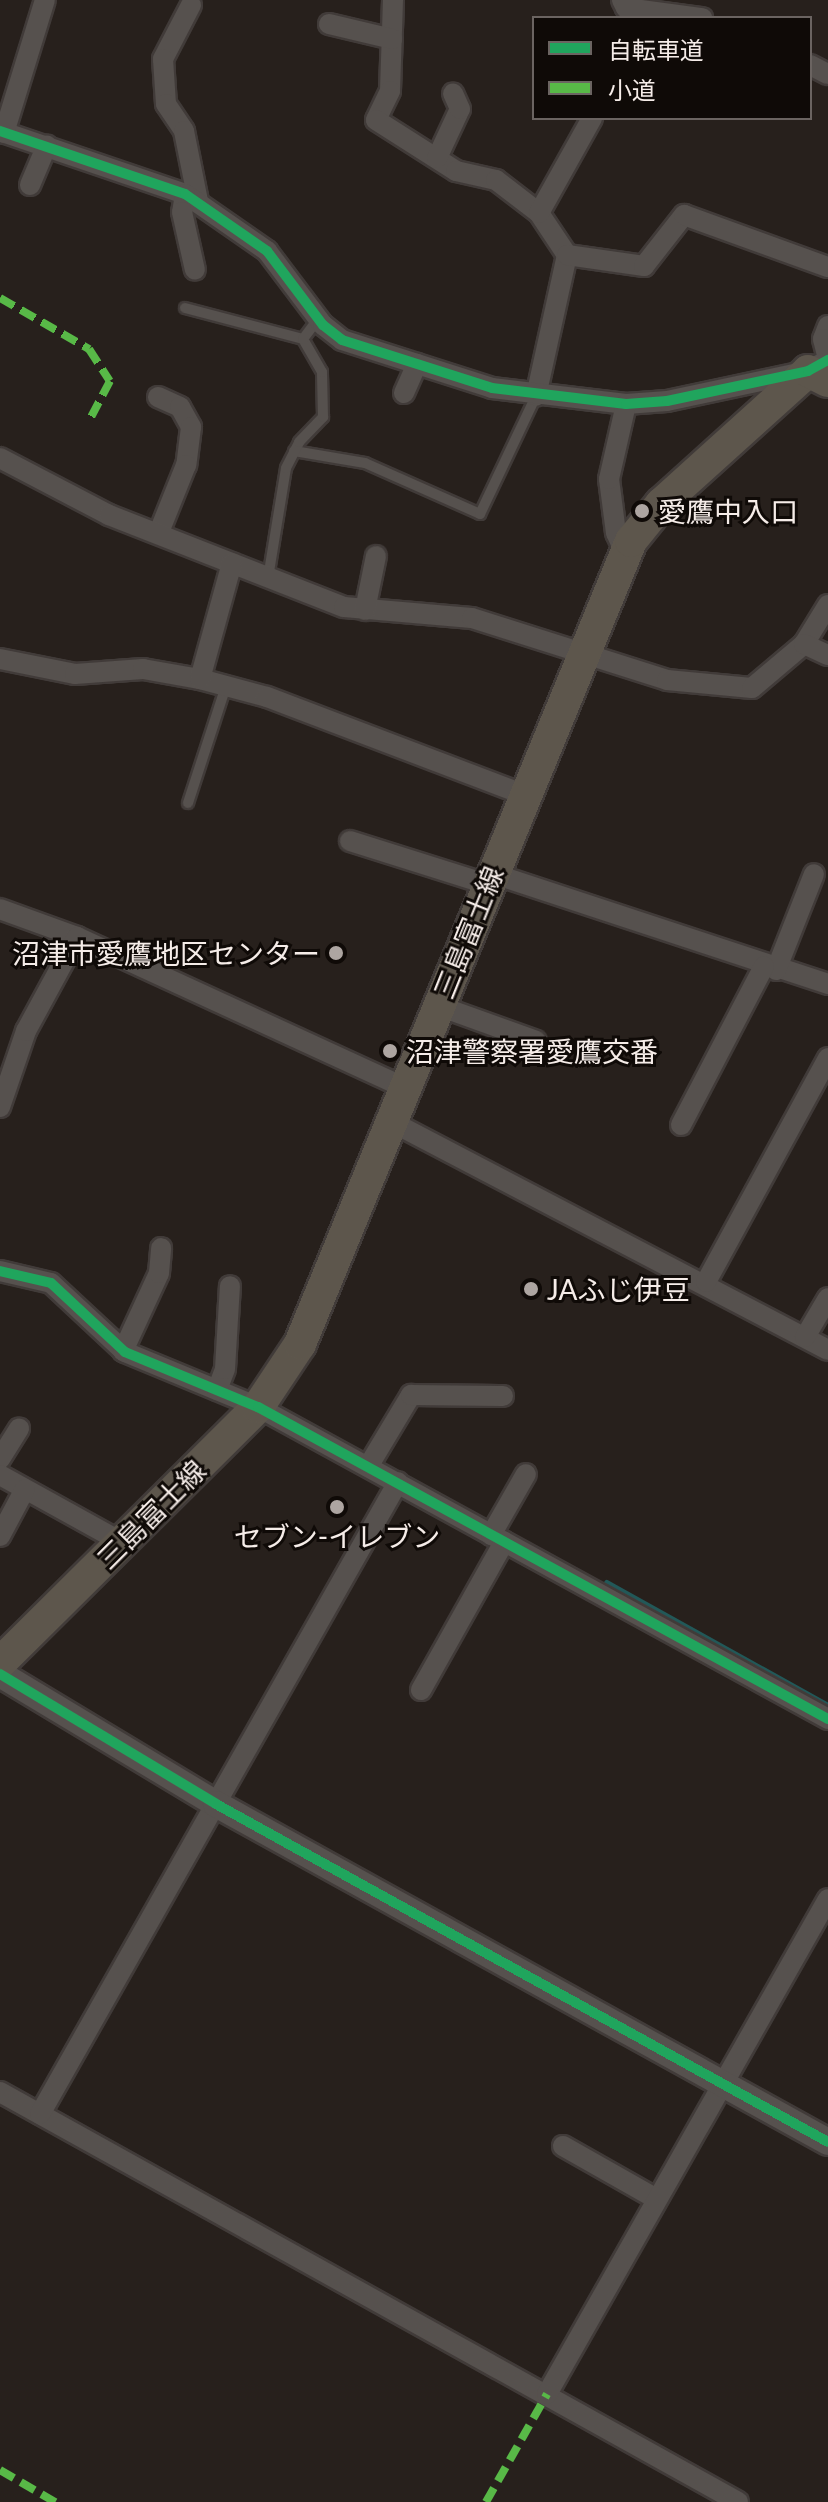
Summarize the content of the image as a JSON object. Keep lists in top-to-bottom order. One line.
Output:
{"streets":{"main road":["三島富士線"]},"places":["愛鷹中入口","沼津市愛鷹地区センター","沼津警察署愛鷹交番","JAふじ伊豆","セブン-イレブン"],"legend":["自転車道","小道"]}
